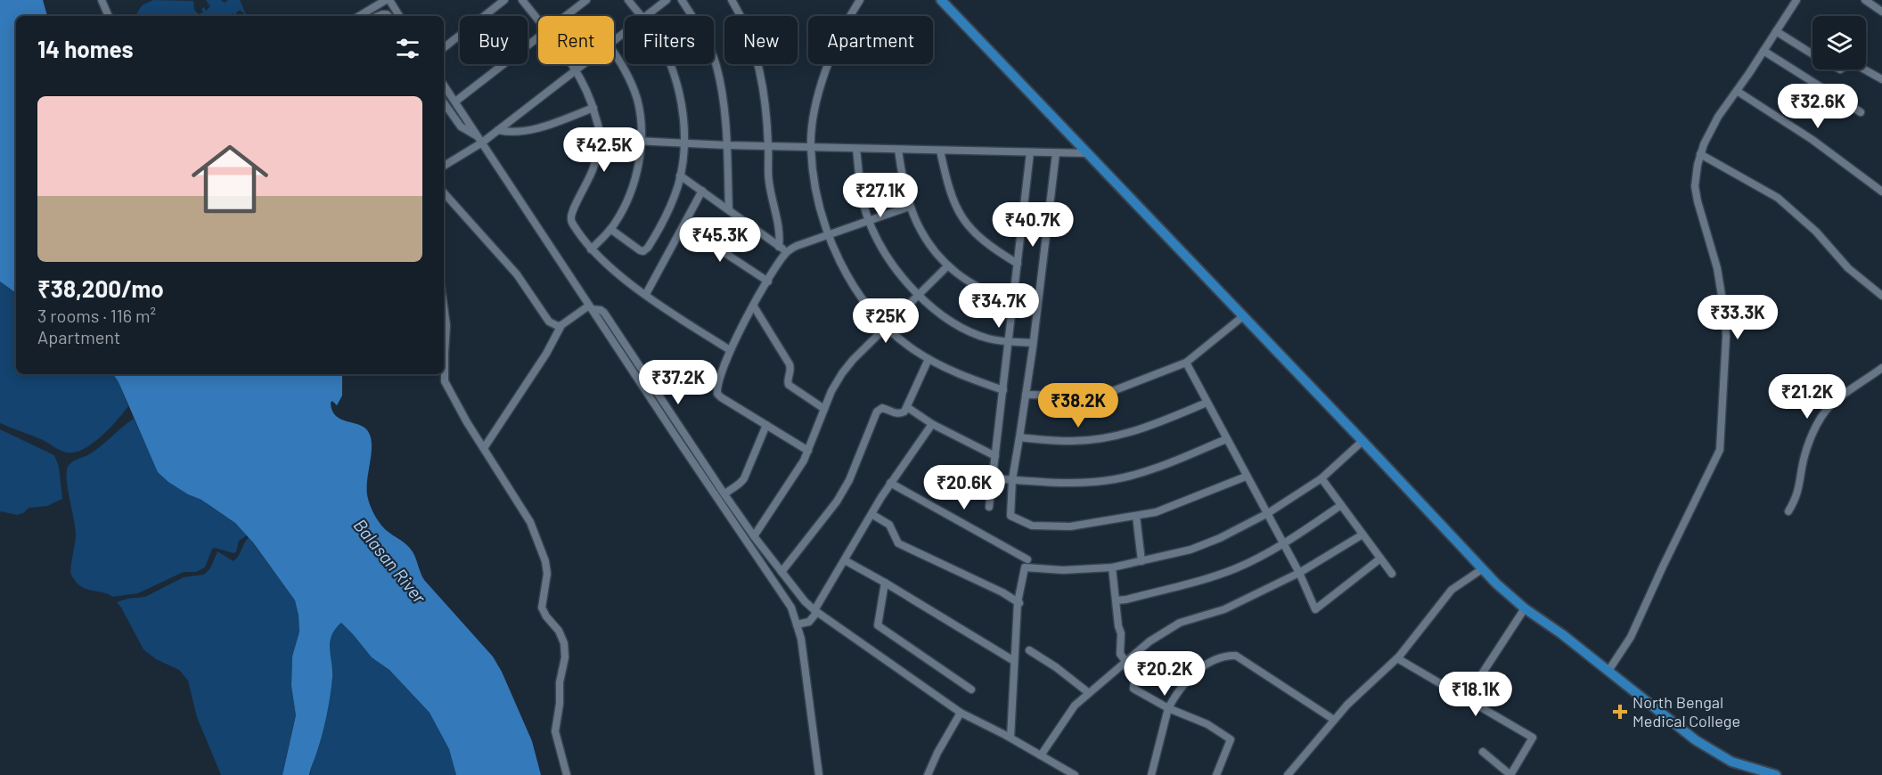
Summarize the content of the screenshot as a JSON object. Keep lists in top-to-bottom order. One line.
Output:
{"water":["Balasan River"],"places":{"health":["North Bengal Medical College"]},"page":{"chip":["Buy","Rent","Filters","New","Apartment"],"heading":"14 homes","list":[{"name":"₹38,200/mo","note":"3 rooms · 116 m² · Apartment"}],"price":["₹32.6K","₹42.5K","₹27.1K","₹40.7K","₹45.3K","₹34.7K","₹33.3K","₹25K","₹37.2K","₹21.2K","₹38.2K","₹20.6K","₹20.2K","₹18.1K"]}}
